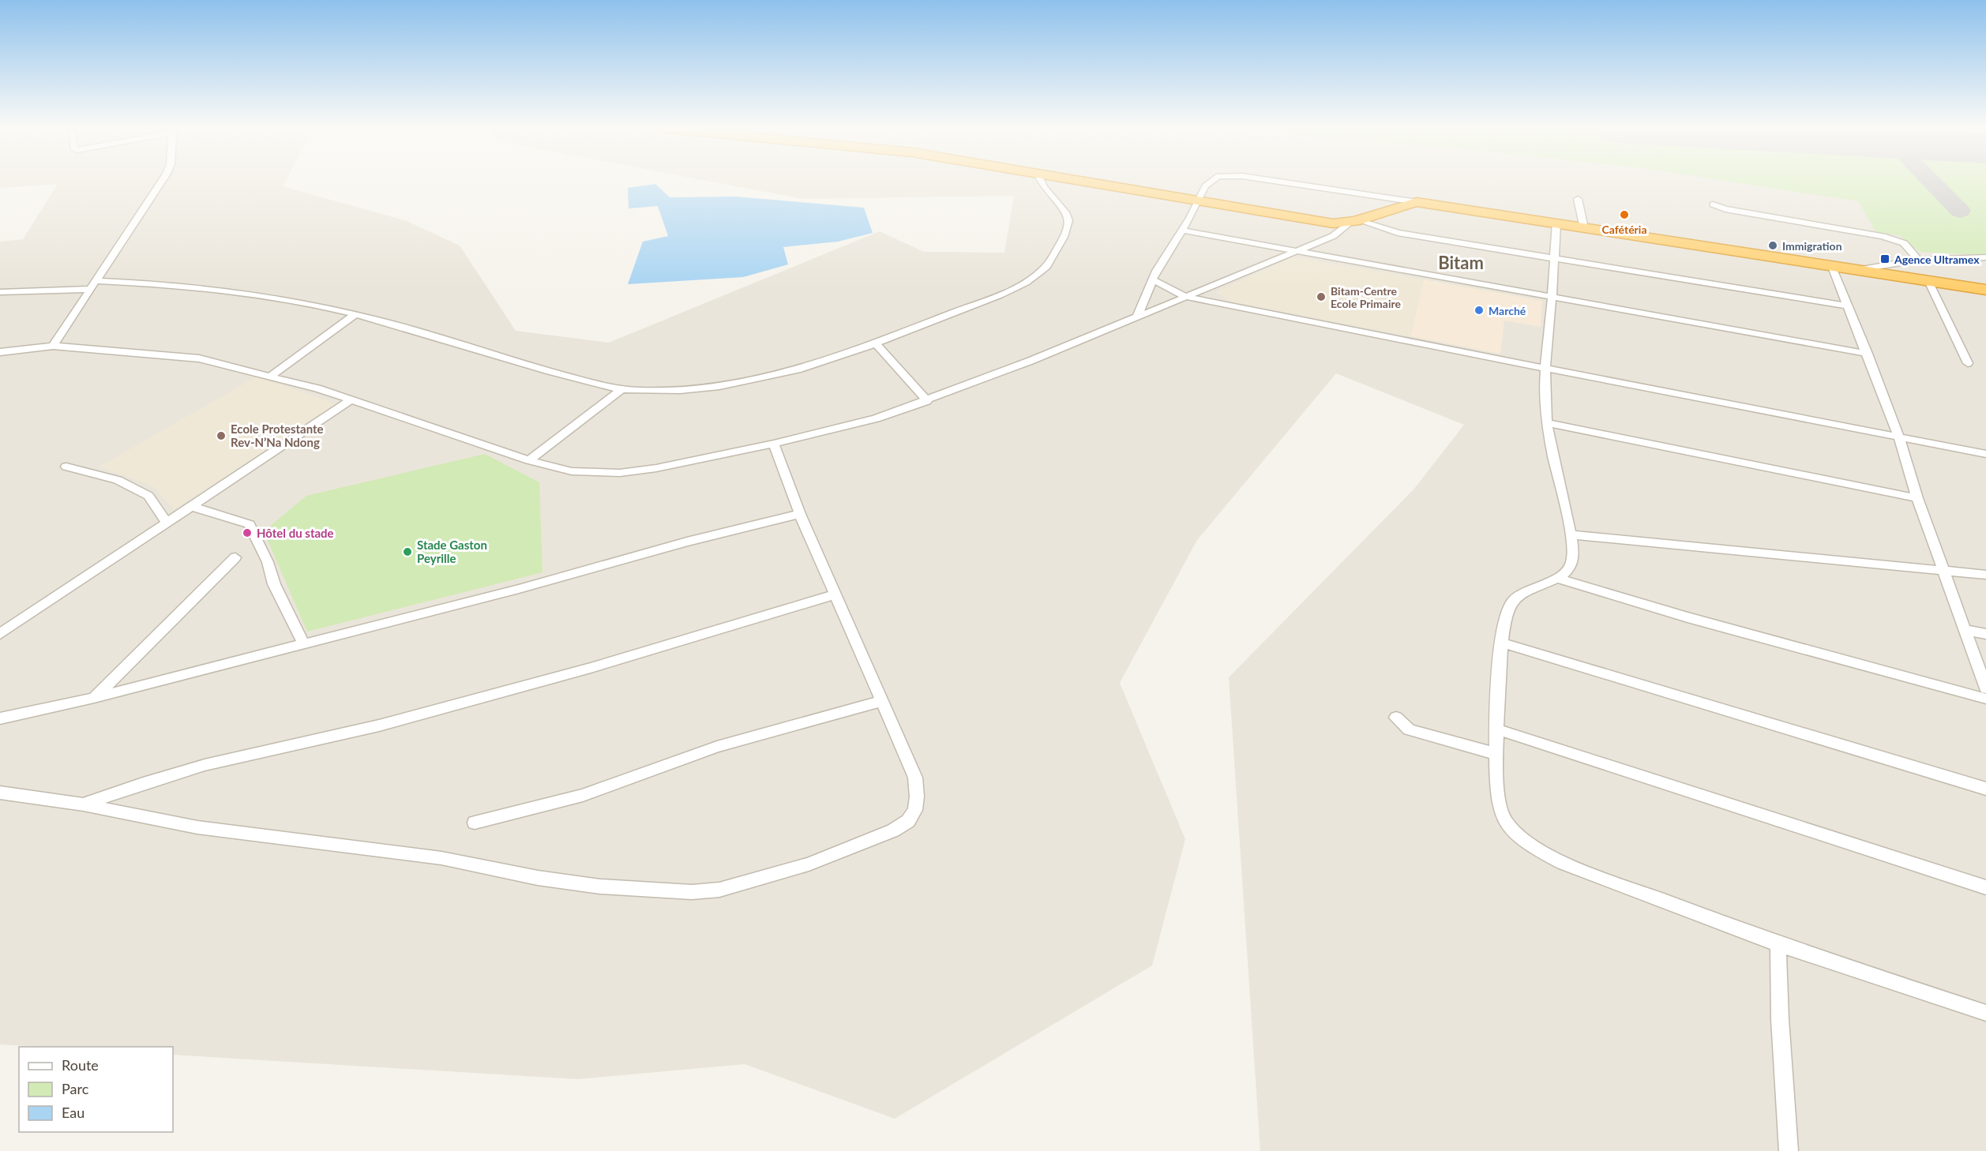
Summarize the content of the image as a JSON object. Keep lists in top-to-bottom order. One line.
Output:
{"districts":["Bitam"],"places":{"other":["Cafétéria","Immigration","Bitam-Centre Ecole Primaire","Marché","Ecole Protestante Rev-N’Na Ndong","Hôtel du stade","Stade Gaston Peyrille"],"transit":["Agence Ultramex"]},"legend":["Route","Parc","Eau"]}
